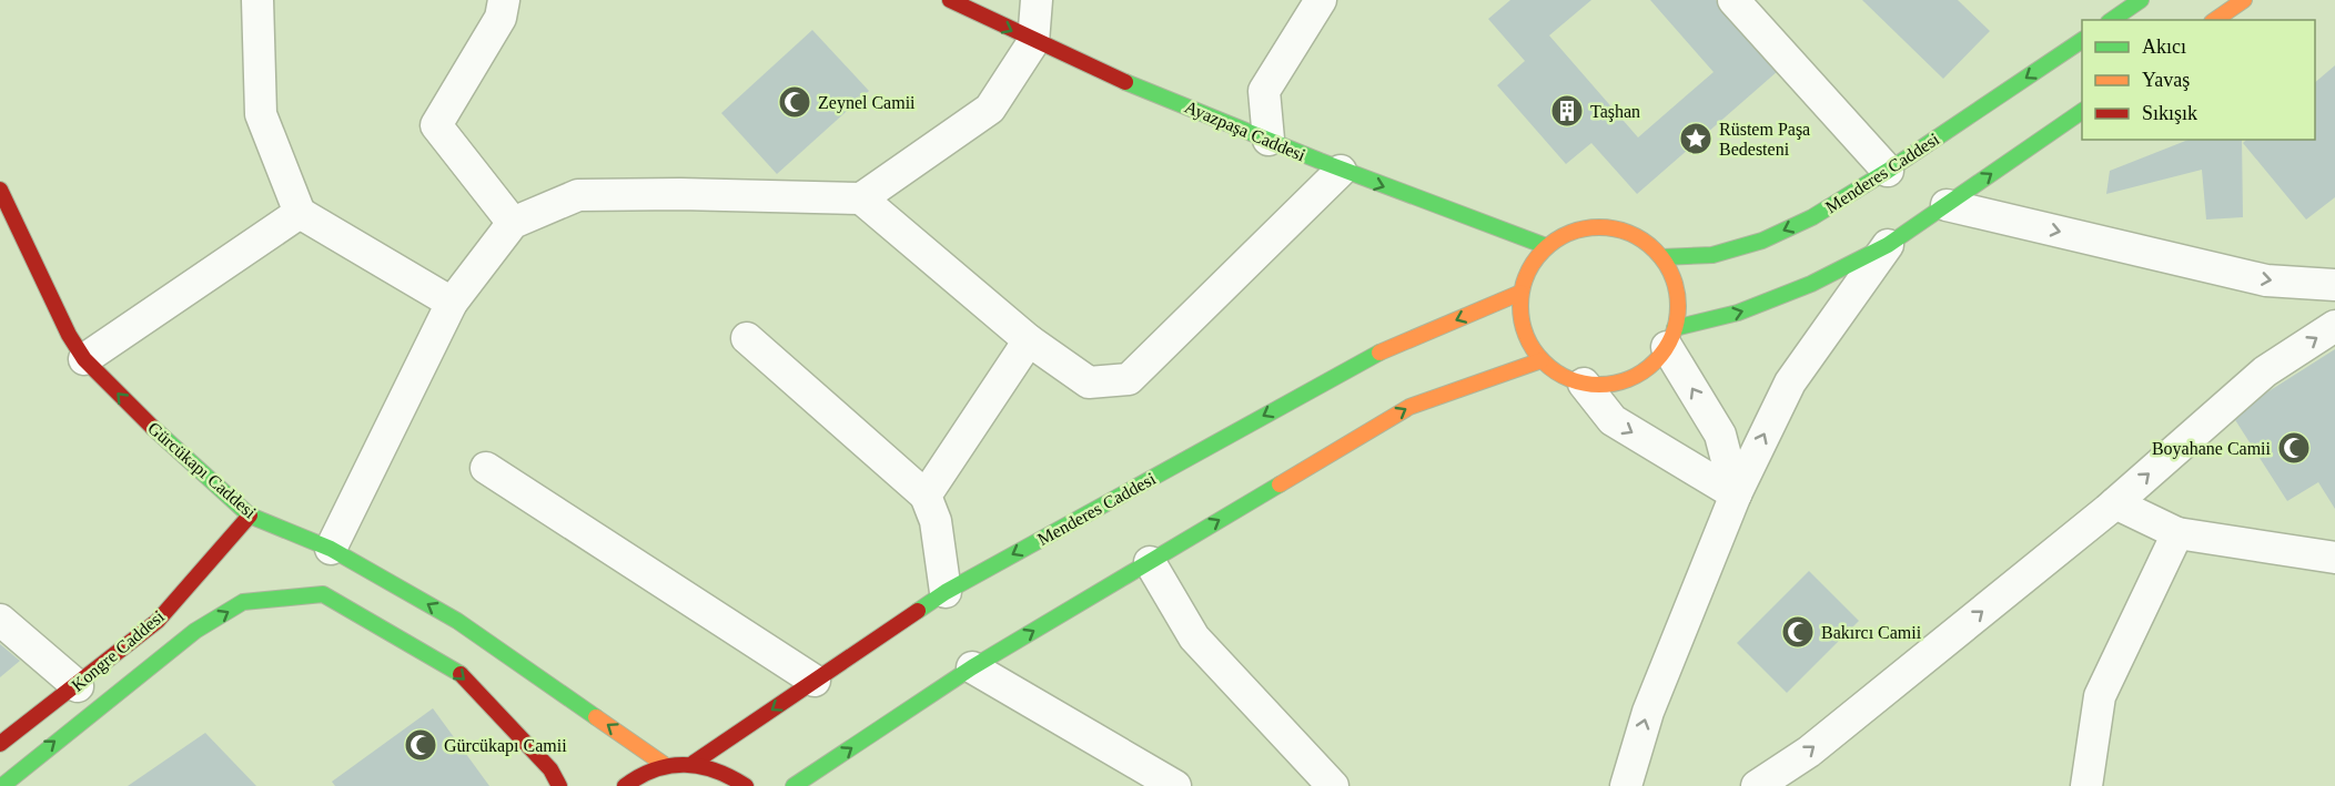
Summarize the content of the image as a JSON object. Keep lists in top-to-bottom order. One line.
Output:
{"streets":{"main road":["Ayazpaşa Caddesi","Menderes Caddesi","Gürcükapı Caddesi","Kongre Caddesi"]},"crossings":[["Ayazpaşa Caddesi","Menderes Caddesi"],["Gürcükapı Caddesi","Kongre Caddesi"]],"one_way":["Ayazpaşa Caddesi","Gürcükapı Caddesi"],"places":{"mosque":["Zeynel Camii","Boyahane Camii","Bakırcı Camii","Gürcükapı Camii"],"building":["Taşhan"],"place":["Rüstem Paşa Bedesteni"]},"legend":["Akıcı","Yavaş","Sıkışık"]}
